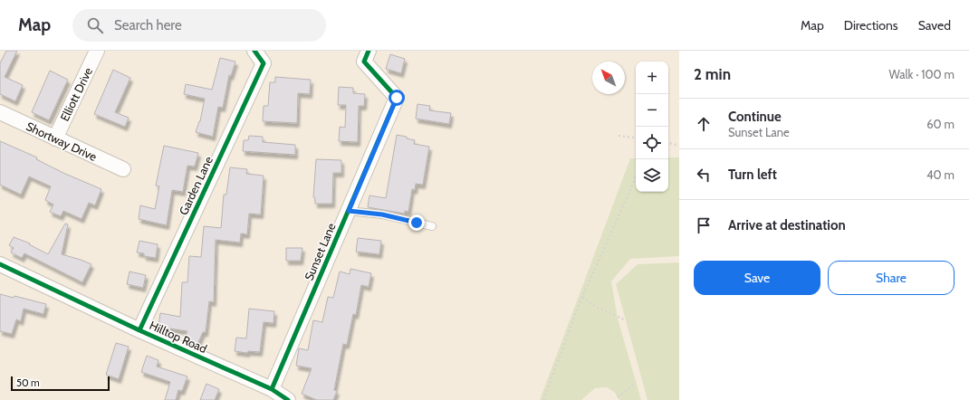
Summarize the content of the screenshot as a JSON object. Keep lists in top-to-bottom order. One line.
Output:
{"streets":{"street":["Elliott Drive","Shortway Drive","Garden Lane","Sunset Lane","Hilltop Road"]},"crossings":[["Elliott Drive","Shortway Drive"],["Garden Lane","Hilltop Road"],["Sunset Lane","Hilltop Road"]],"scale_bar":"50 m","north":"top left","page":{"header":"Map","search":"Search here","nav":["Map","Directions","Saved"],"heading":["2 min","Walk · 100 m"],"map_buttons":["+","−"],"list":[["Continue","Sunset Lane","60 m"],["Turn left","40 m"],"Arrive at destination"],"buttons":["Save","Share"],"scale":"50 m"}}
